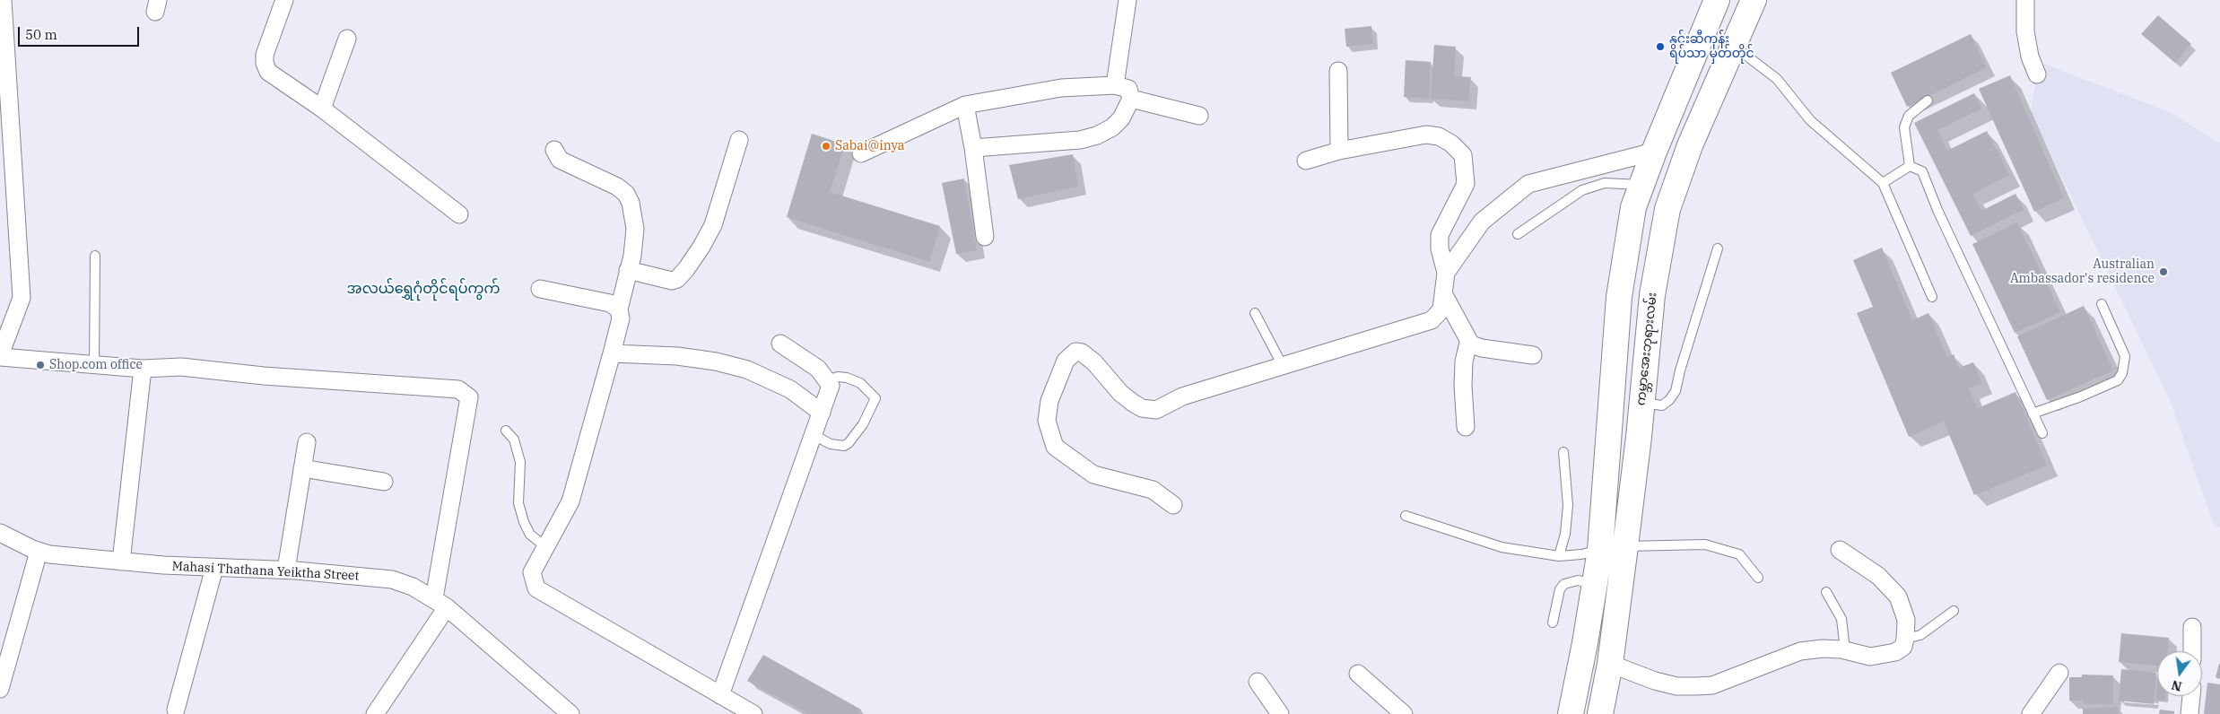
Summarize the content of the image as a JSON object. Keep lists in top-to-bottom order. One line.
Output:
{"streets":{"main road":["ကမ္ဘာအေးဘုရားလမ်း"],"street":["Mahasi Thathana Yeiktha Street"]},"districts":["အလယ်ရွှေဂုံတိုင်ရပ်ကွက်"],"places":["နှင်းဆီကုန်း ရိပ်သာ မှတ်တိုင်","Sabai@inya","Australian Ambassador's residence","Shop.com office"],"scale_bar":"50 m","north":"bottom"}
